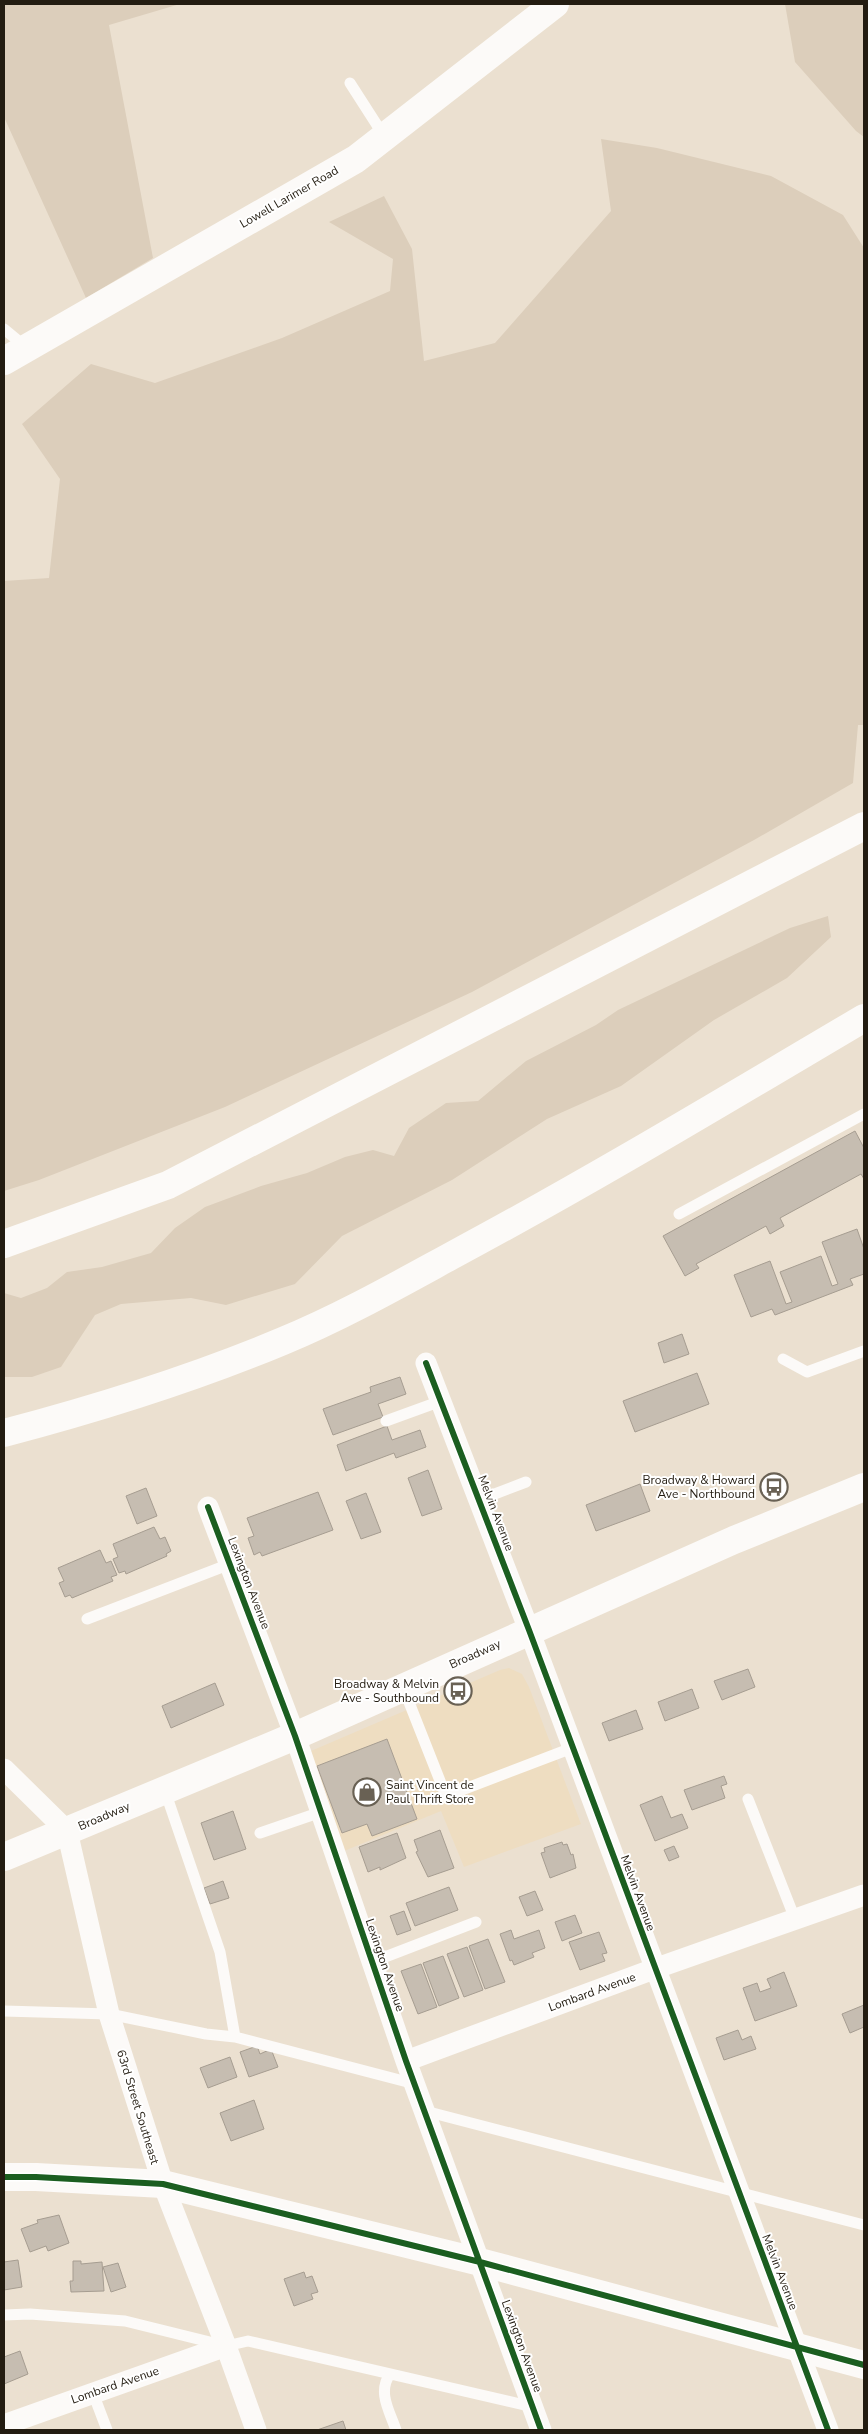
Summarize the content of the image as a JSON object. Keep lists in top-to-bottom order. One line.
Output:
{"streets":{"main road":["Lowell Larimer Road","Broadway"],"street":["Melvin Avenue","Lexington Avenue","Lombard Avenue","63rd Street Southeast"]},"crossings":[["Melvin Avenue","Broadway"],["Melvin Avenue","Lombard Avenue"],["Lexington Avenue","Broadway"],["Lexington Avenue","Lombard Avenue"],["Broadway","63rd Street Southeast"],["Lombard Avenue","63rd Street Southeast"]],"places":{"bus stop":["Broadway & Howard Ave - Northbound","Broadway & Melvin Ave - Southbound"],"shop":["Saint Vincent de Paul Thrift Store"]}}
